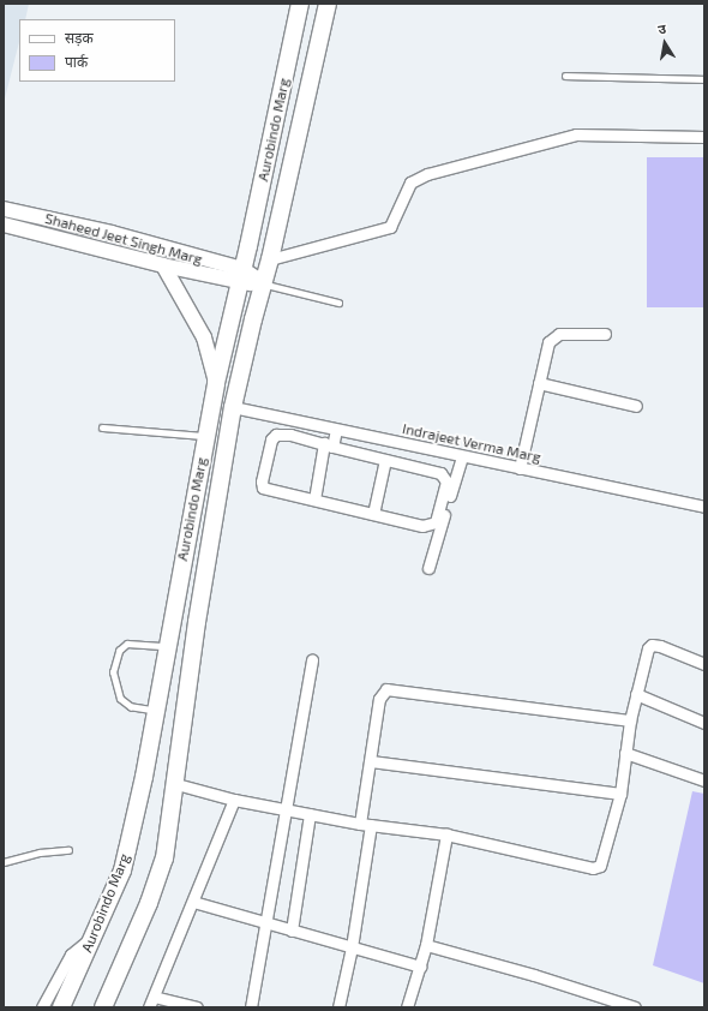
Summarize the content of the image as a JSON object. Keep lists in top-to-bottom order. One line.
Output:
{"streets":{"highway":["Aurobindo Marg"],"main road":["Shaheed Jeet Singh Marg"],"street":["Indrajeet Verma Marg"]},"crossings":[["Aurobindo Marg","Shaheed Jeet Singh Marg"],["Aurobindo Marg","Indrajeet Verma Marg"]],"legend":["सड़क","पार्क"],"north":"top"}
